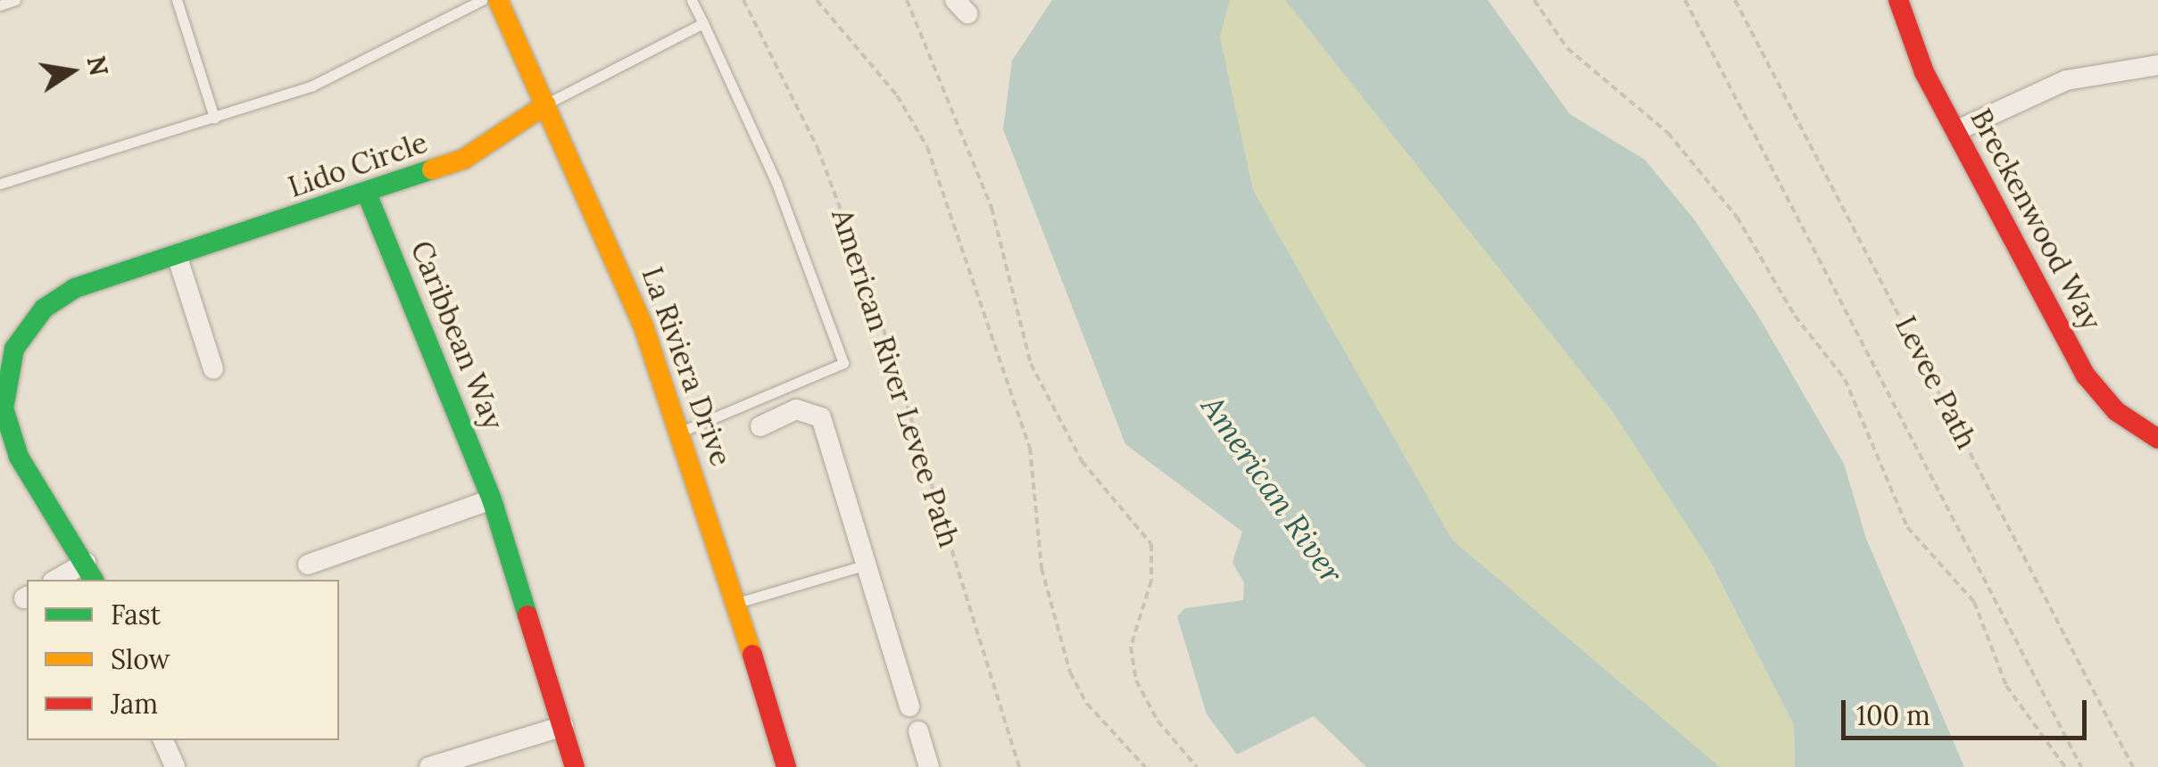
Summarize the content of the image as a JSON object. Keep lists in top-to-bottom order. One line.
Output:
{"streets":{"street":["Lido Circle","Breckenwood Way","Caribbean Way","La Riviera Drive"],"path":["American River Levee Path","Levee Path"]},"crossings":[["Lido Circle","Caribbean Way"],["Lido Circle","La Riviera Drive"]],"water":["American River"],"legend":["Fast","Slow","Jam"],"scale_bar":"100 m","north":"right"}
